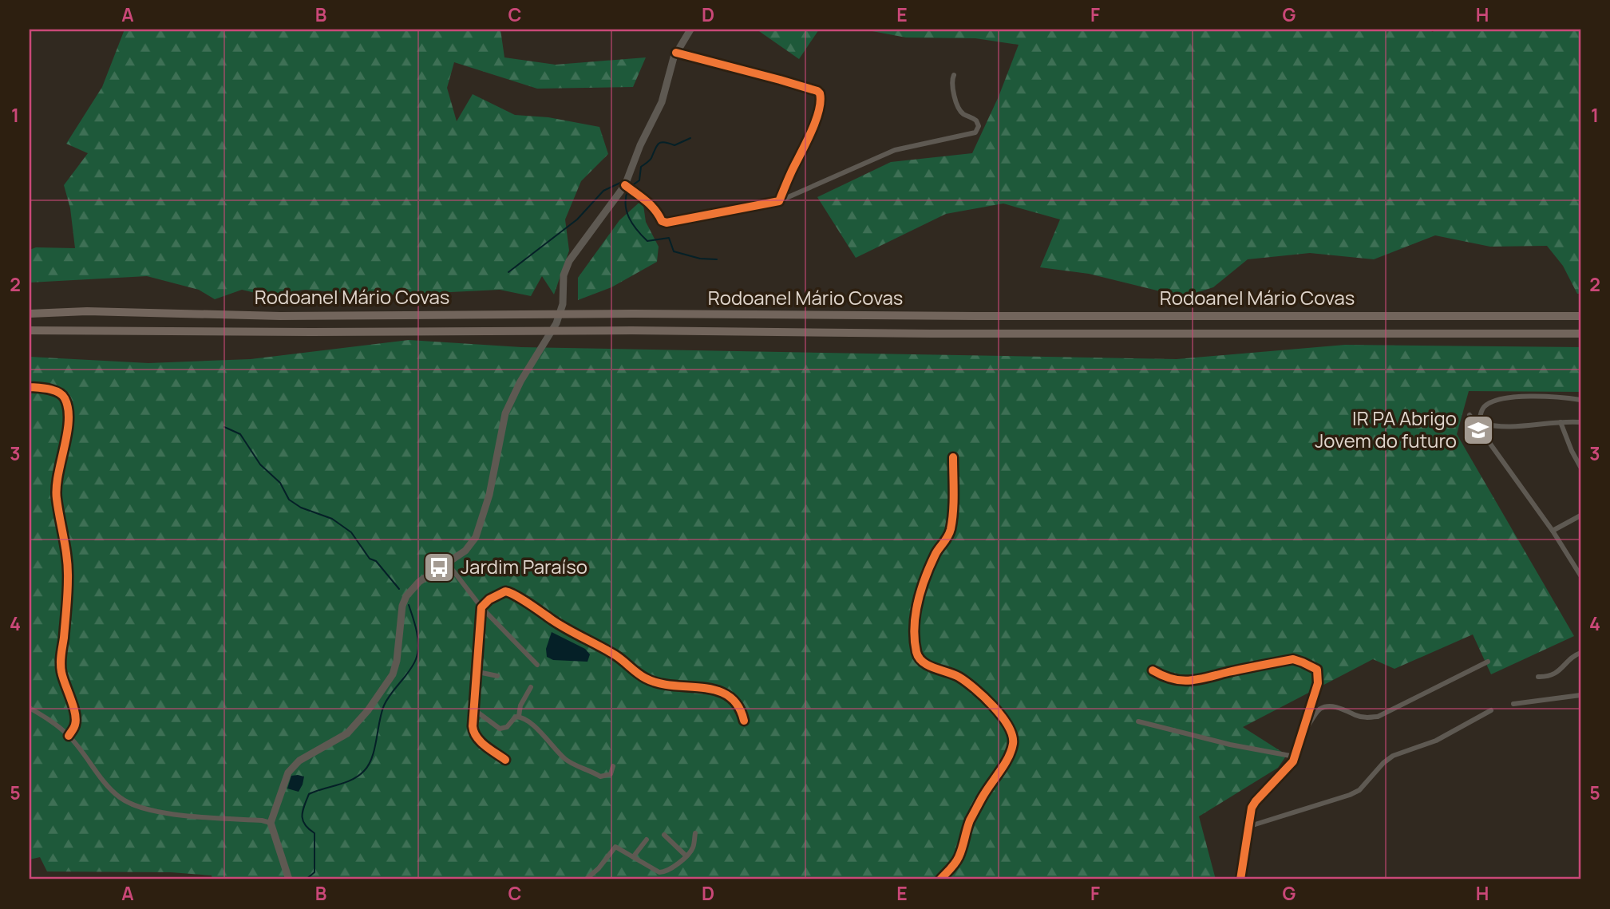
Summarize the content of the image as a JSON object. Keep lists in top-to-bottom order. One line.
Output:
{"streets":{"highway":["Rodoanel Mário Covas"]},"places":{"school or university":["IR PA Abrigo Jovem do futuro"],"bus stop":["Jardim Paraíso"]},"grid":{"columns":["A","B","C","D","E","F","G","H"],"rows":["1","2","3","4","5"]}}
